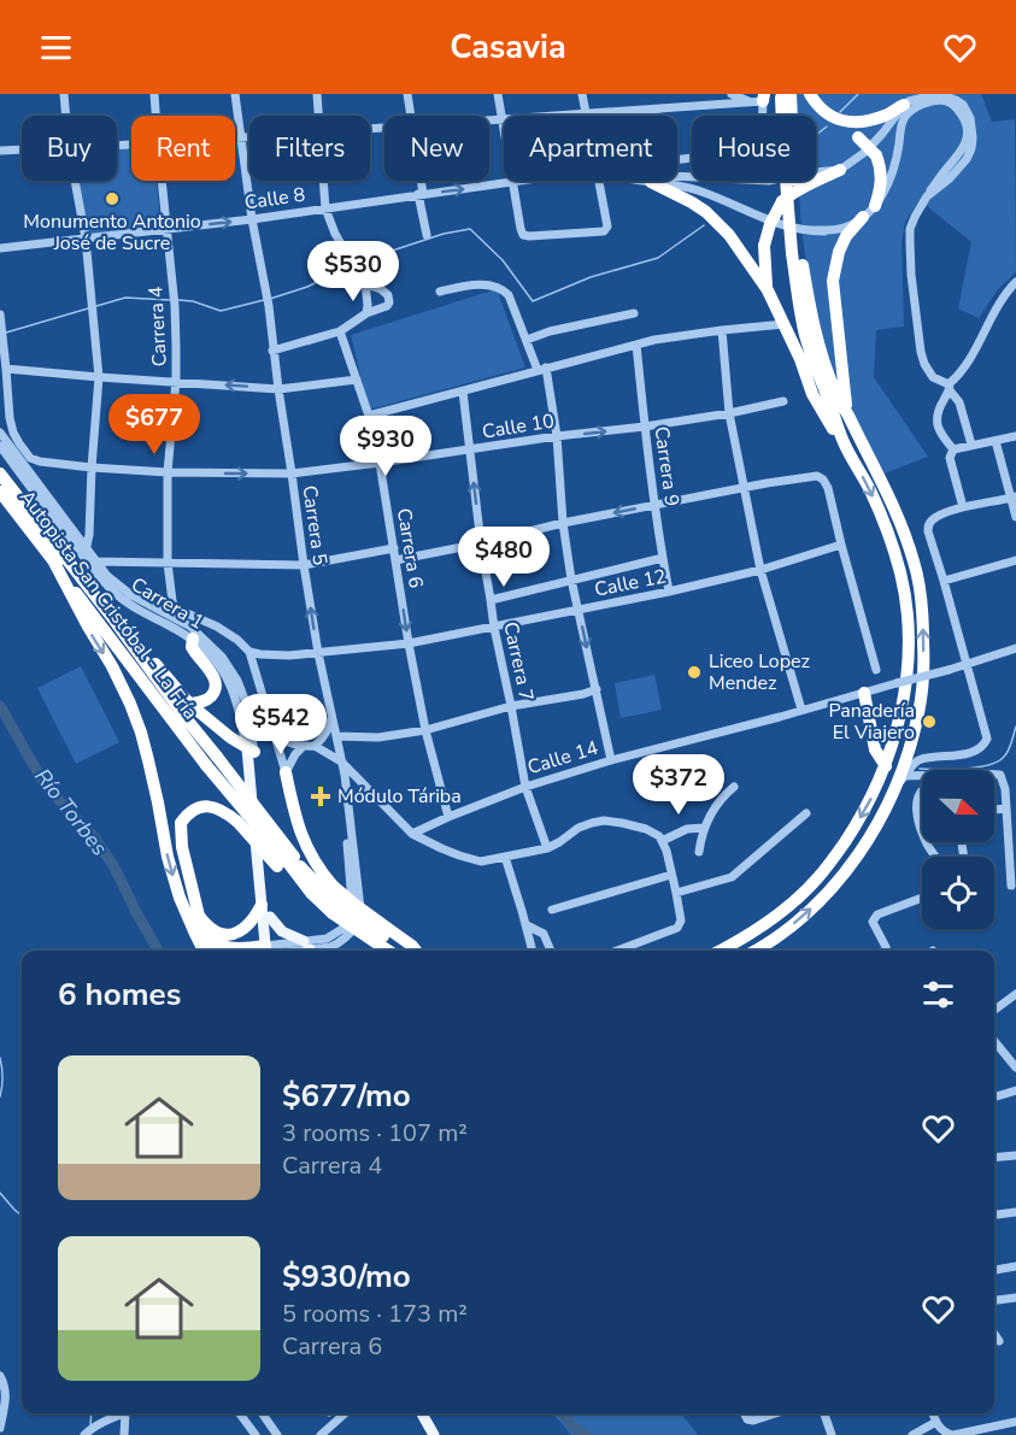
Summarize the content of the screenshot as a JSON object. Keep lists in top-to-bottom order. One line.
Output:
{"streets":{"highway":["Autopista San Cristóbal - La Fría"],"main road":["Carrera 1"],"street":["Calle 8","Carrera 4","Calle 10","Carrera 9","Carrera 5","Carrera 6","Calle 12","Carrera 7","Calle 14"]},"crossings":[["Calle 8","Carrera 4"],["Calle 8","Carrera 5"],["Carrera 4","Calle 10"],["Carrera 4","Calle 12"],["Calle 10","Carrera 9"],["Calle 10","Carrera 5"],["Calle 10","Carrera 6"],["Calle 10","Carrera 7"],["Carrera 9","Calle 12"],["Carrera 5","Calle 12"],["Carrera 6","Calle 12"],["Carrera 6","Calle 14"],["Calle 12","Carrera 7"],["Carrera 7","Calle 14"]],"water":["Río Torbes"],"places":{"other":["Monumento Antonio José de Sucre","Liceo Lopez Mendez","Panadería El Viajero"],"health":["Módulo Táriba"]},"north":"right","page":{"header":"Casavia","chip":["Buy","Rent","Filters","New","Apartment","House"],"price":["$530","$677","$930","$480","$542","$372"],"heading":"6 homes","list":[{"name":"$677/mo","note":"3 rooms · 107 m² · Carrera 4"},{"name":"$930/mo","note":"5 rooms · 173 m² · Carrera 6"}]}}
